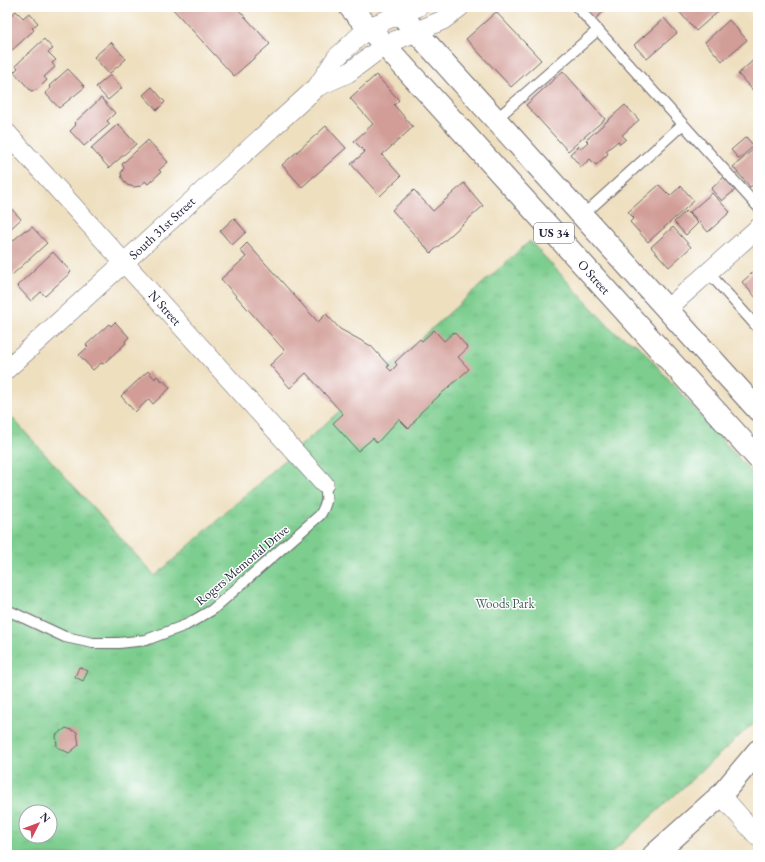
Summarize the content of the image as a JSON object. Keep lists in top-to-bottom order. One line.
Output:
{"streets":{"main road":["US 34","O Street"],"street":["South 31st Street","N Street"],"lane":["Rogers Memorial Drive"]},"crossings":[["South 31st Street","US 34"],["South 31st Street","O Street"],["South 31st Street","N Street"],["N Street","Rogers Memorial Drive"]],"parks":["Woods Park"],"north":"top right"}
